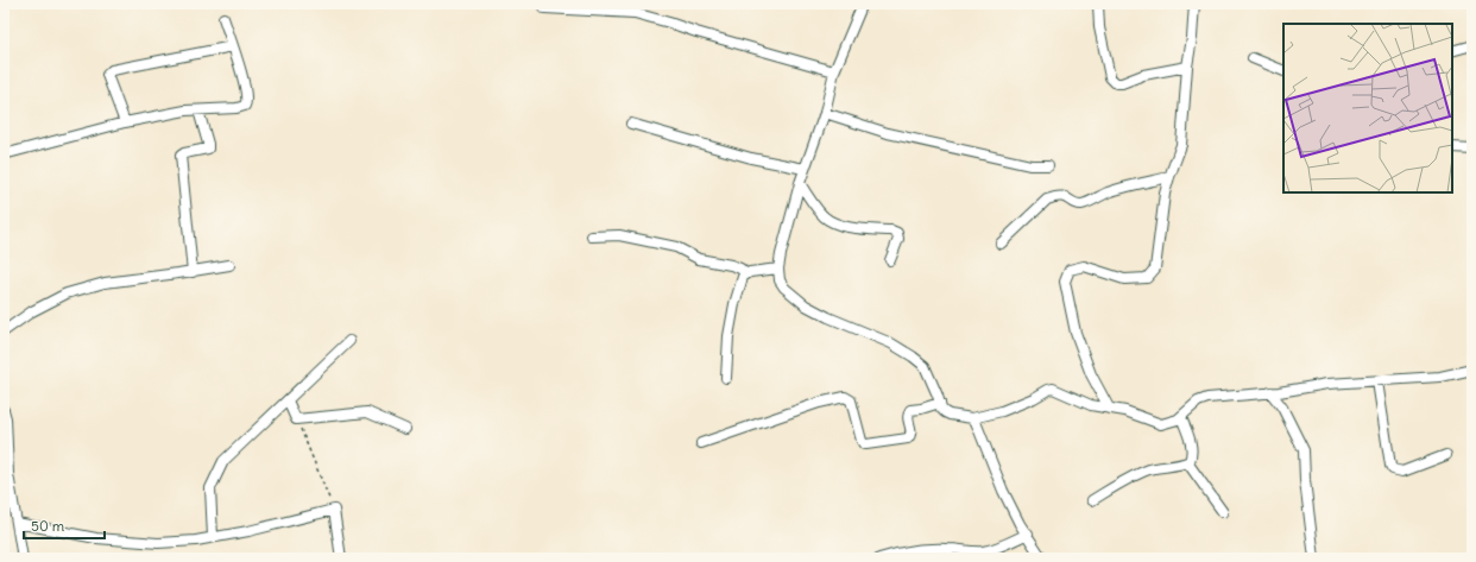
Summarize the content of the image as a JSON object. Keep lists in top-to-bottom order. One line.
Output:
{"scale_bar":"50 m"}
